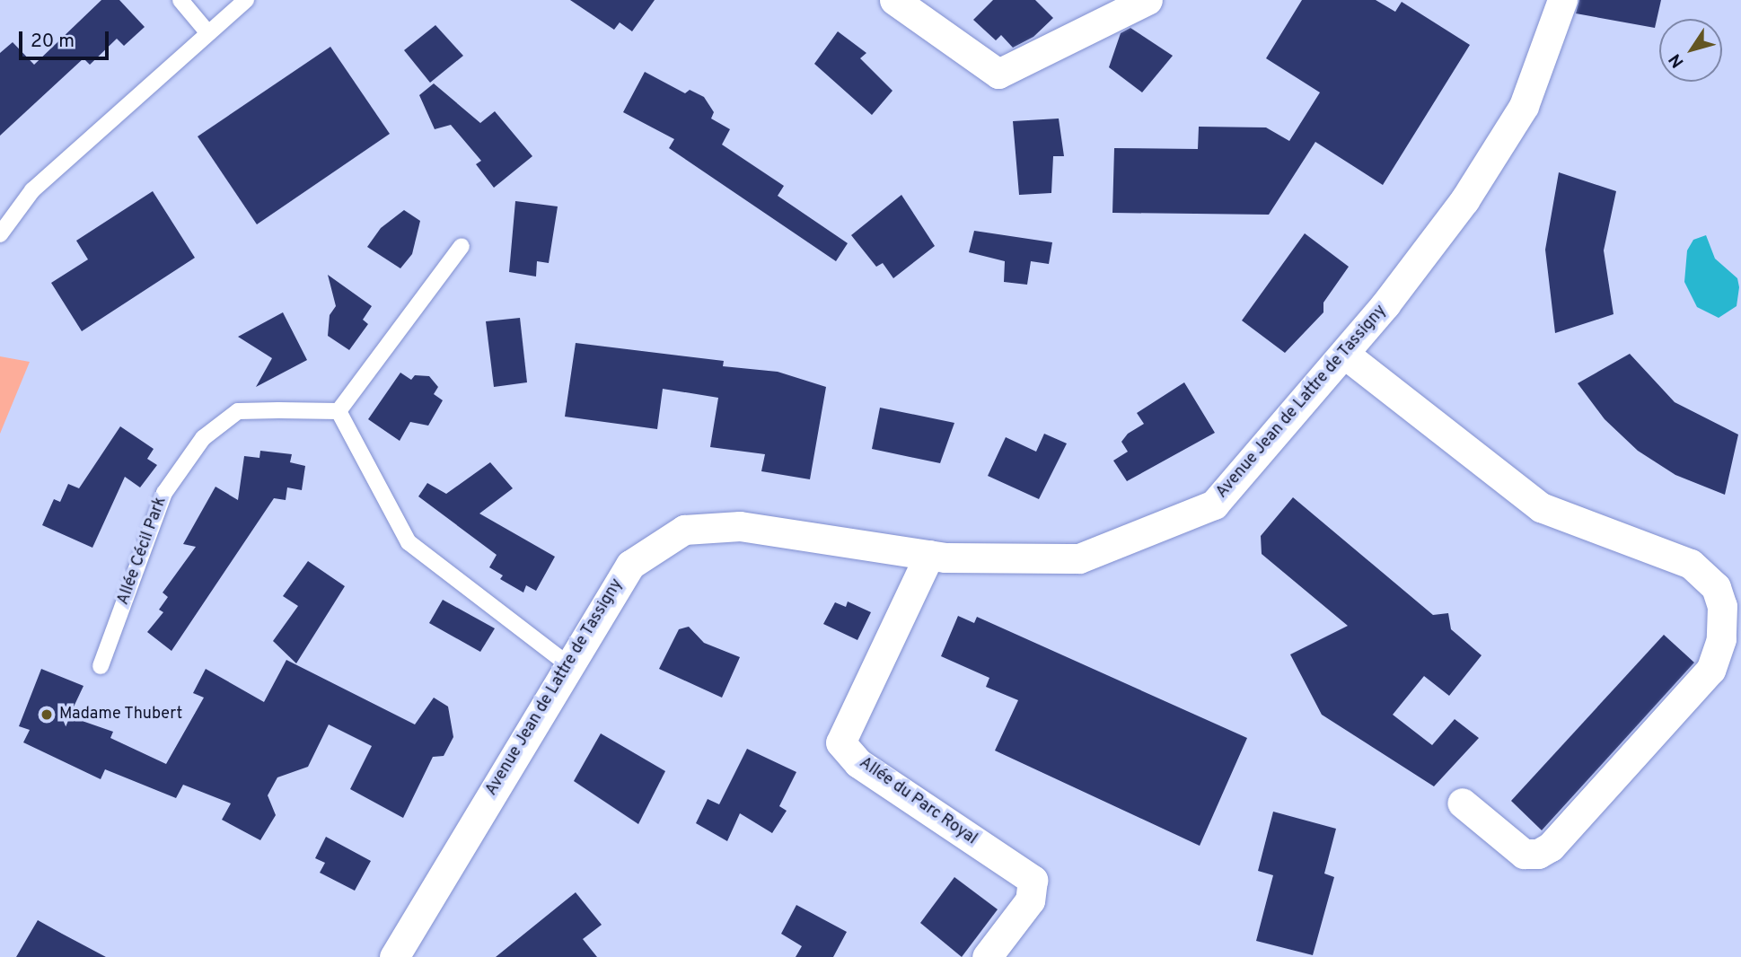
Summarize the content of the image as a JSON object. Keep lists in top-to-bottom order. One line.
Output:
{"streets":{"street":["Avenue Jean de Lattre de Tassigny","Allée du Parc Royal"],"lane":["Allée Cécil Park"]},"crossings":[["Avenue Jean de Lattre de Tassigny","Allée du Parc Royal"]],"places":["Madame Thubert"],"scale_bar":"20 m","north":"bottom left"}
